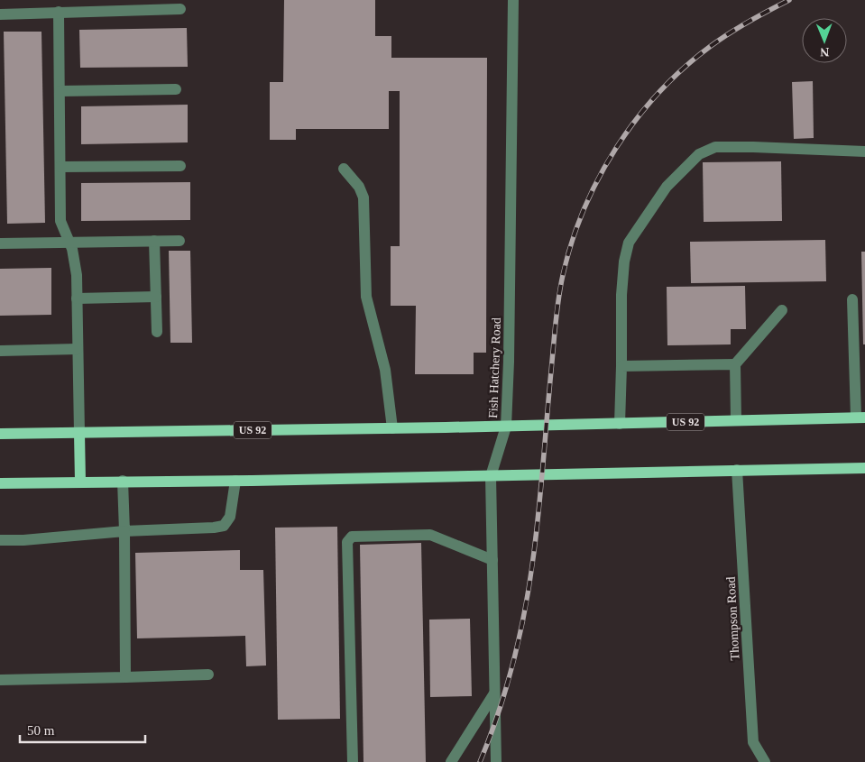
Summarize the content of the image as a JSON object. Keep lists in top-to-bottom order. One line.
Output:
{"streets":{"main road":["US 92"],"street":["Fish Hatchery Road","Thompson Road"]},"crossings":[["Fish Hatchery Road","US 92"]],"scale_bar":"50 m","north":"bottom"}
